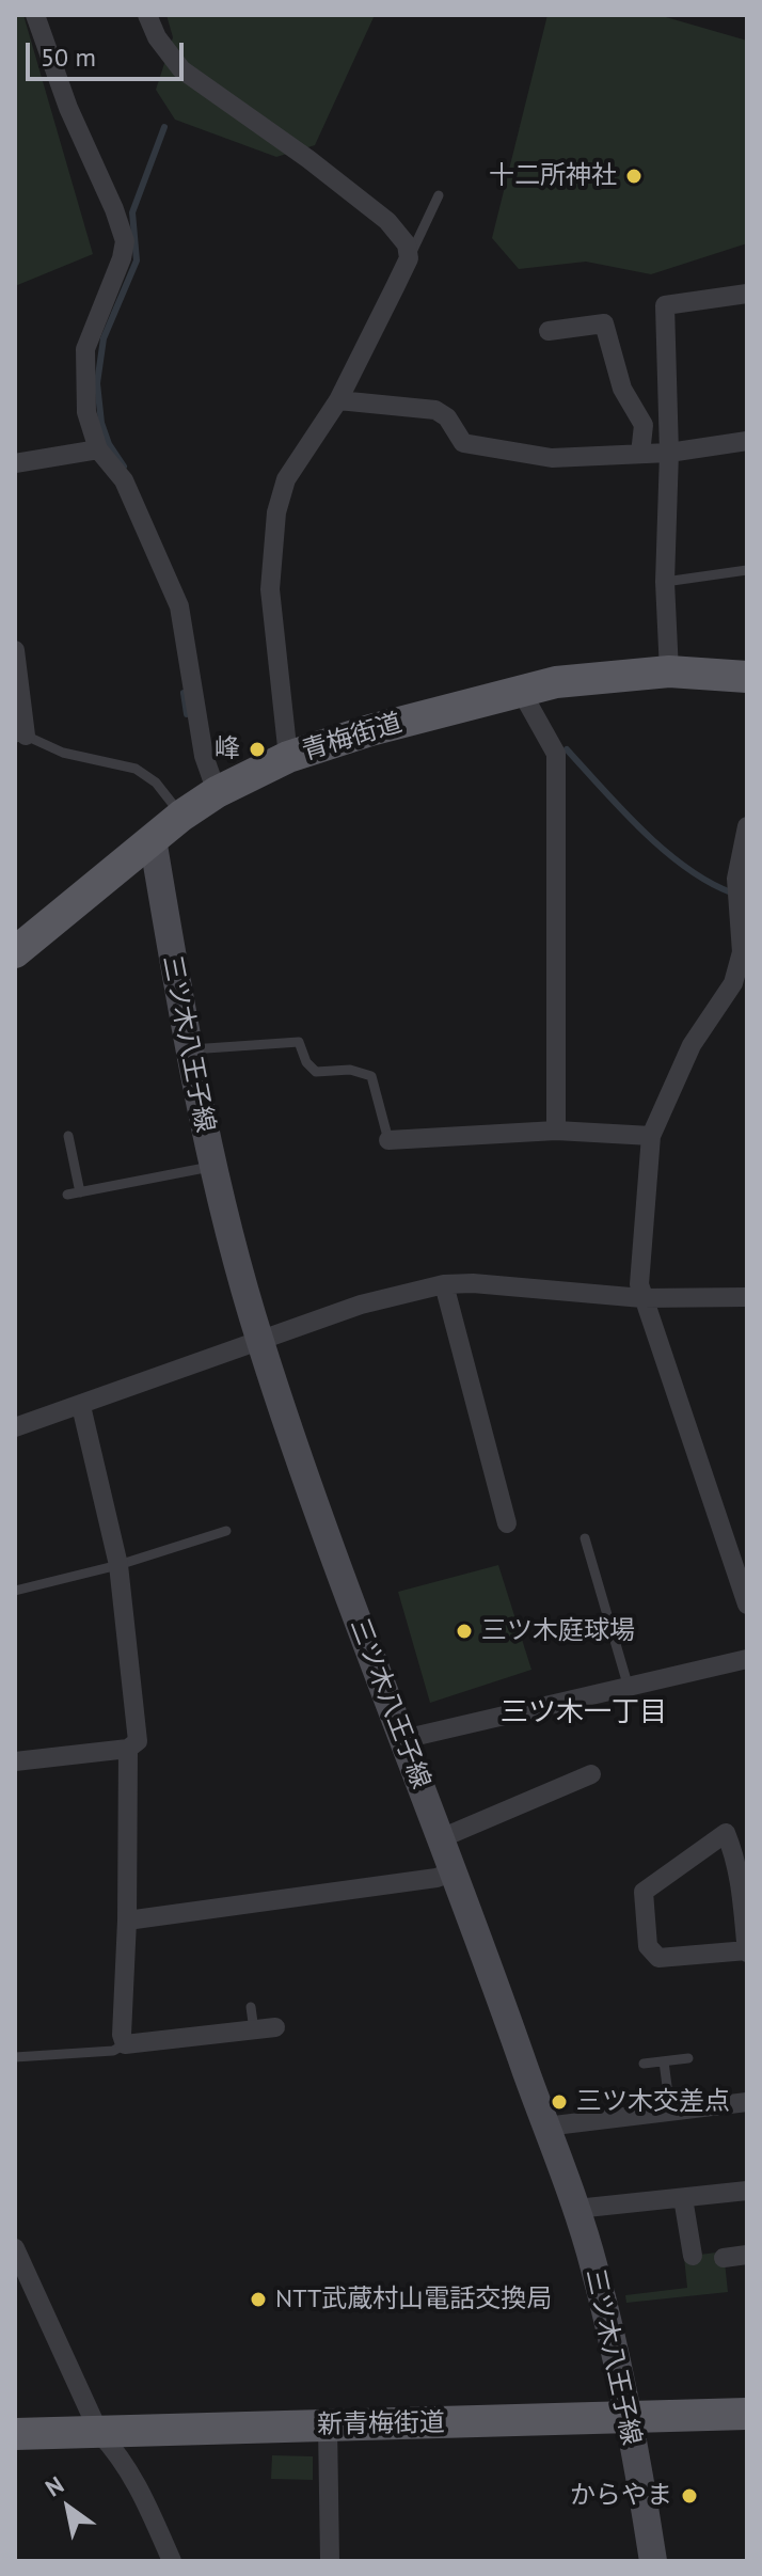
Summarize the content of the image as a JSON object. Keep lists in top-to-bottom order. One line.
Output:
{"streets":{"main road":["青梅街道","三ツ木八王子線","新青梅街道"]},"crossings":[["青梅街道","三ツ木八王子線"],["三ツ木八王子線","新青梅街道"]],"districts":["三ツ木一丁目"],"places":["十二所神社","峰","三ツ木庭球場","三ツ木交差点","NTT武蔵村山電話交換局","からやま"],"scale_bar":"50 m","north":"top left"}
